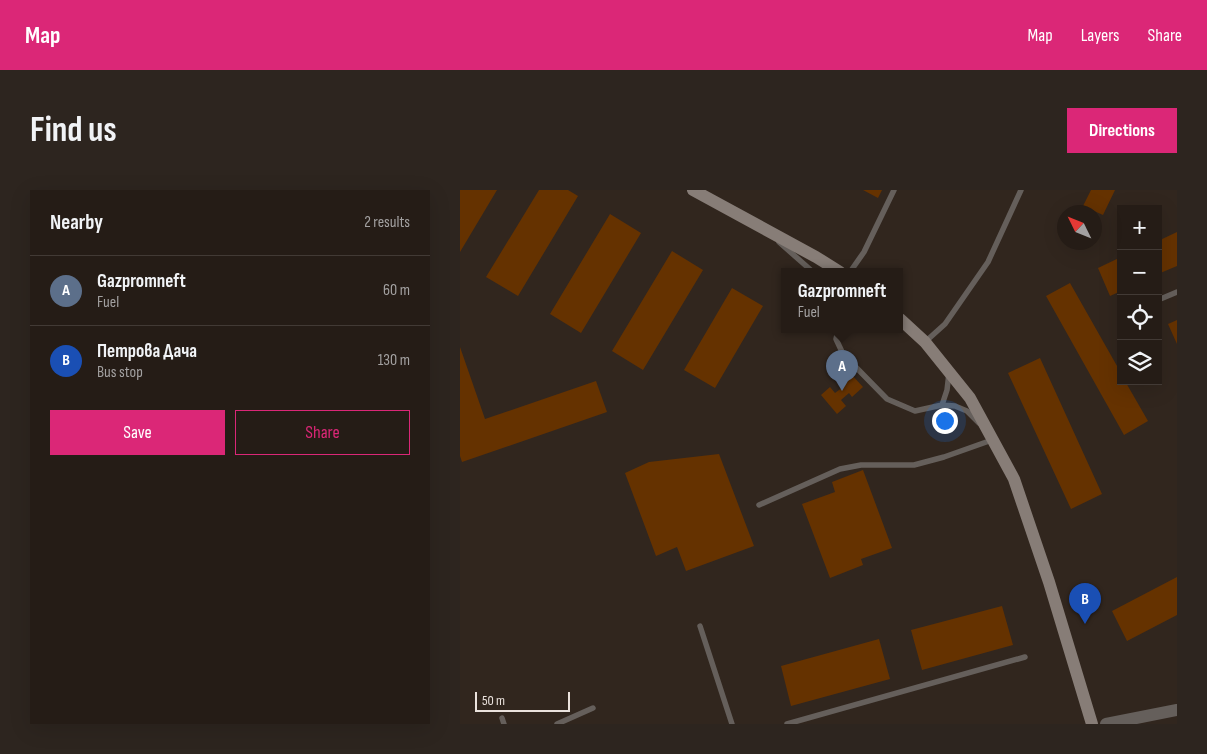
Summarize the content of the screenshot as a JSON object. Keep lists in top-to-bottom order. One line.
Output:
{"scale_bar":"50 m","north":"top left","page":{"header":"Map","nav":["Map","Layers","Share"],"buttons":["Directions",["Save","Share"]],"title":"Find us","heading":["Nearby","2 results"],"map_buttons":["+","−"],"list":[{"mark":"A","name":"Gazpromneft","note":"Fuel","value":"60 m"},{"mark":"B","name":"Петрова Дача","note":"Bus stop","value":"130 m"}],"popup":["Gazpromneft","Fuel"],"pins":["A","B"],"scale":"50 m"}}
